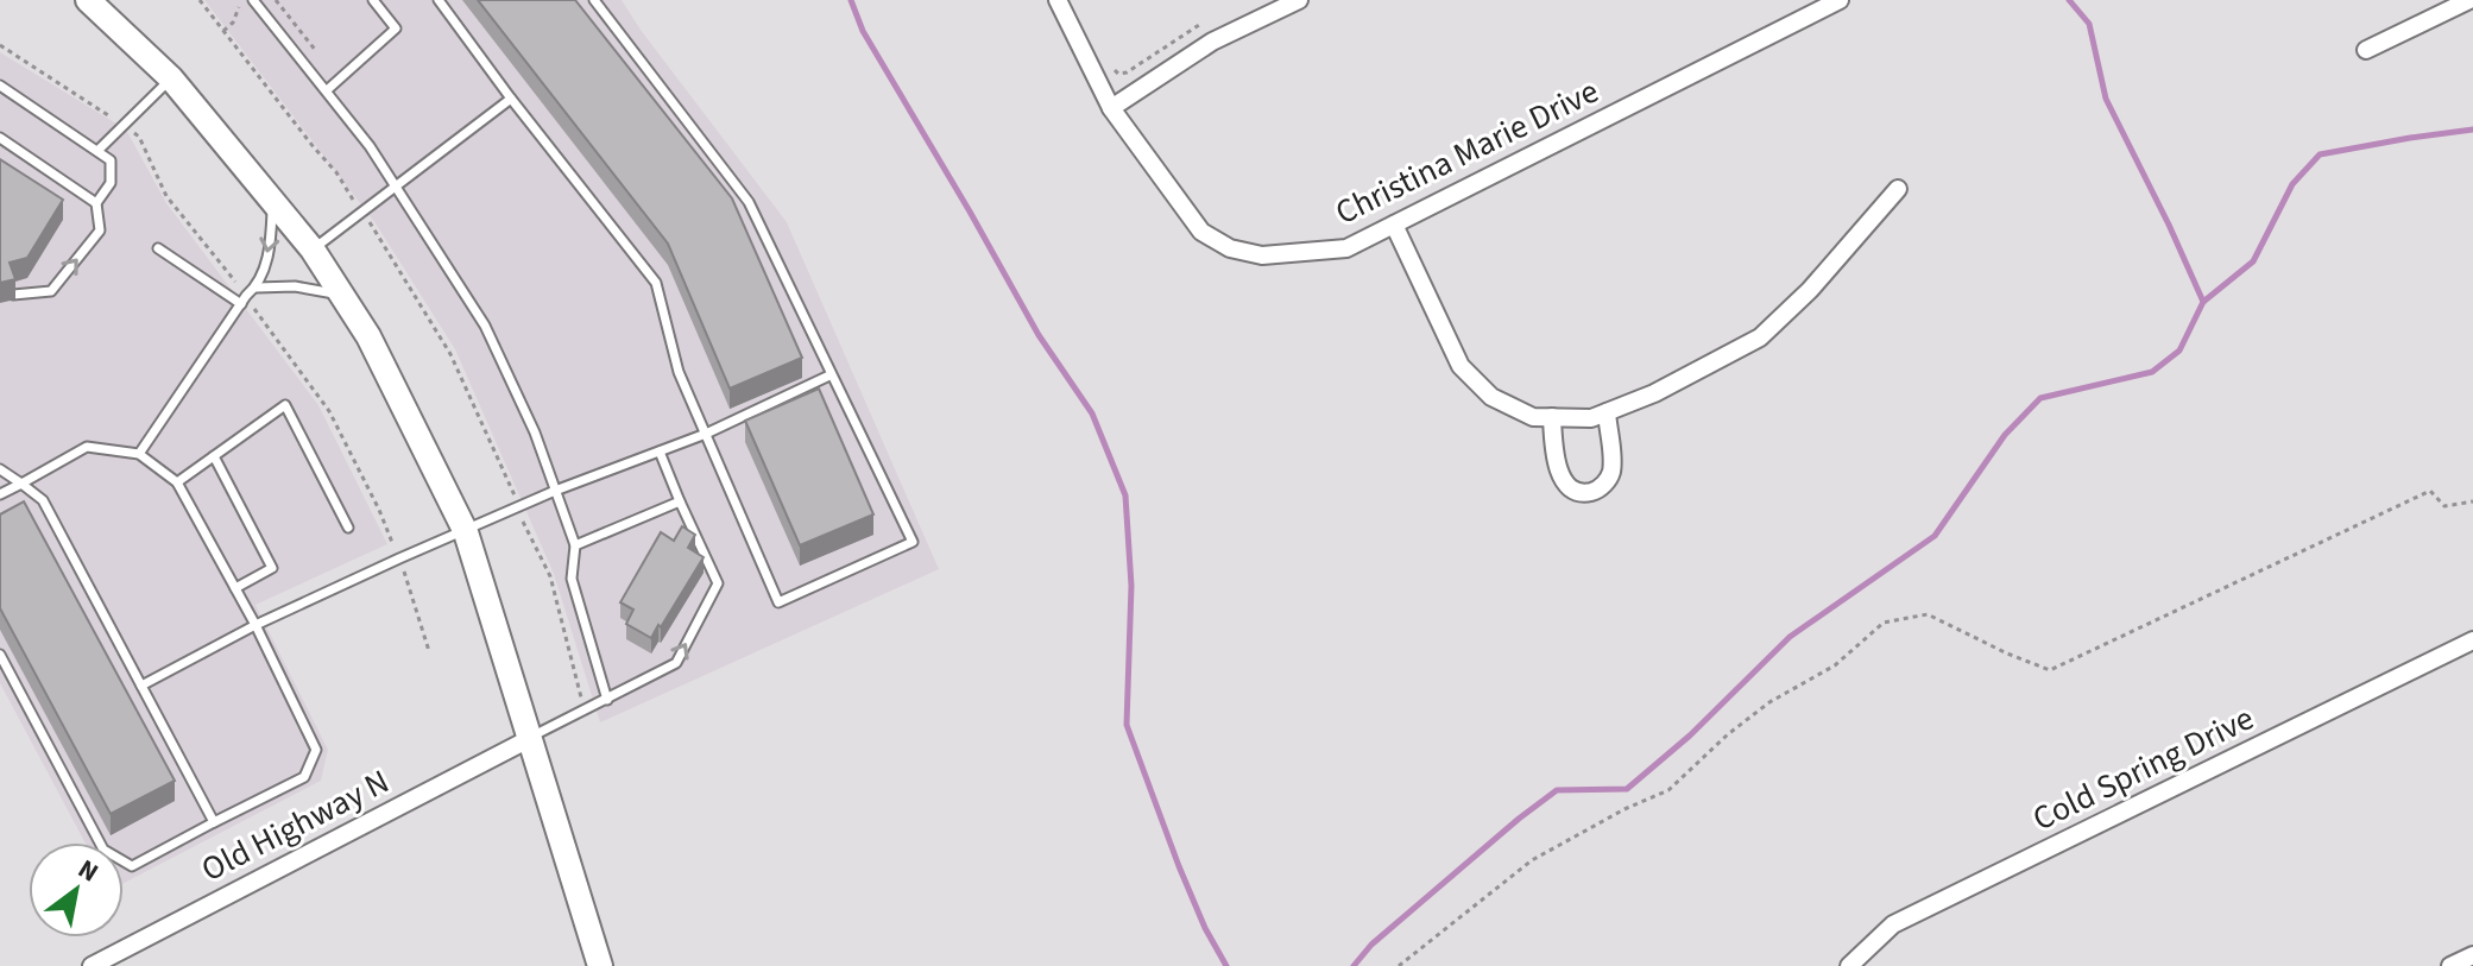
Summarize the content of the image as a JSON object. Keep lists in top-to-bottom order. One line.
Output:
{"streets":{"street":["Christina Marie Drive","Cold Spring Drive","Old Highway N"]},"north":"top right"}
